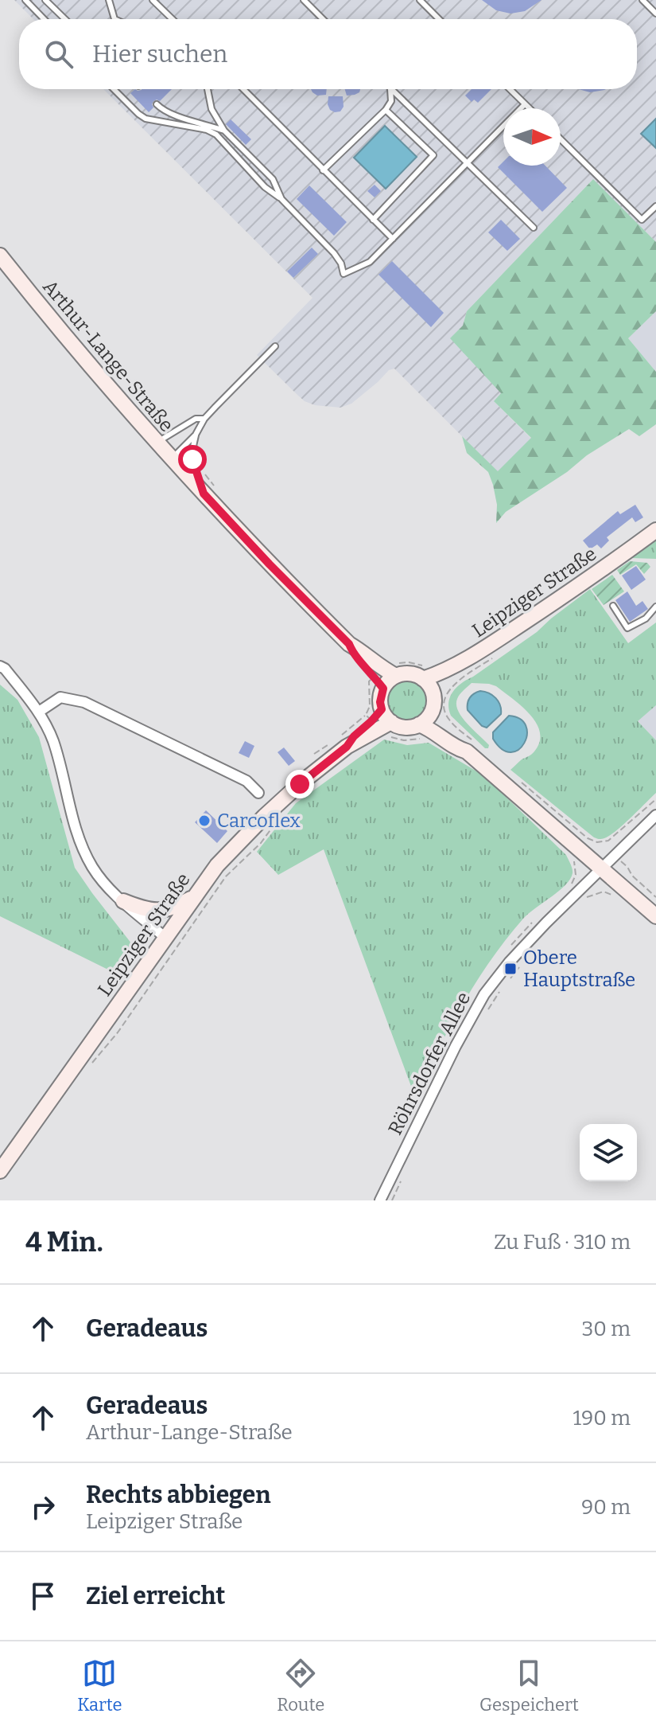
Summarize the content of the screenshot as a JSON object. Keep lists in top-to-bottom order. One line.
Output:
{"streets":{"main road":["Arthur-Lange-Straße","Leipziger Straße"],"street":["Röhrsdorfer Allee"]},"crossings":[["Arthur-Lange-Straße","Leipziger Straße"]],"places":{"other":["Carcoflex"],"transit":["Obere Hauptstraße"]},"north":"right","page":{"search":"Hier suchen","heading":["4 Min.","Zu Fuß · 310 m"],"list":[["Geradeaus","30 m"],["Geradeaus","Arthur-Lange-Straße","190 m"],["Rechts abbiegen","Leipziger Straße","90 m"],"Ziel erreicht"],"nav":["Karte","Route","Gespeichert"]}}
